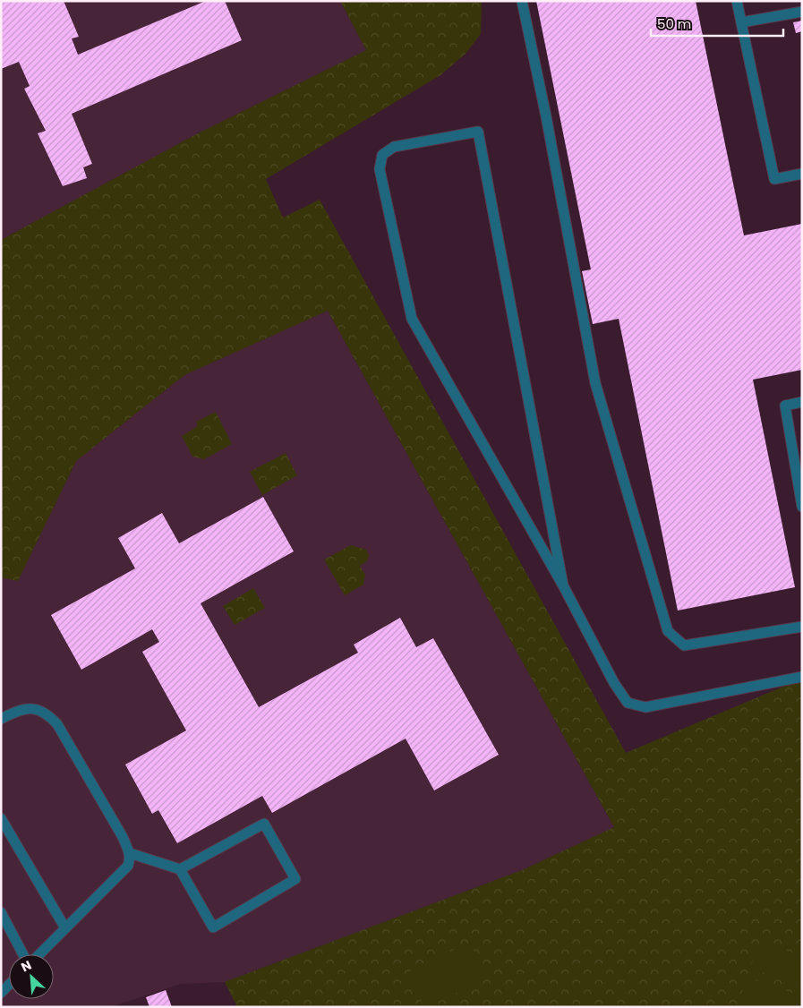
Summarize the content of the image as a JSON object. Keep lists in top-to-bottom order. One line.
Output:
{"scale_bar":"50 m","north":"top left"}
